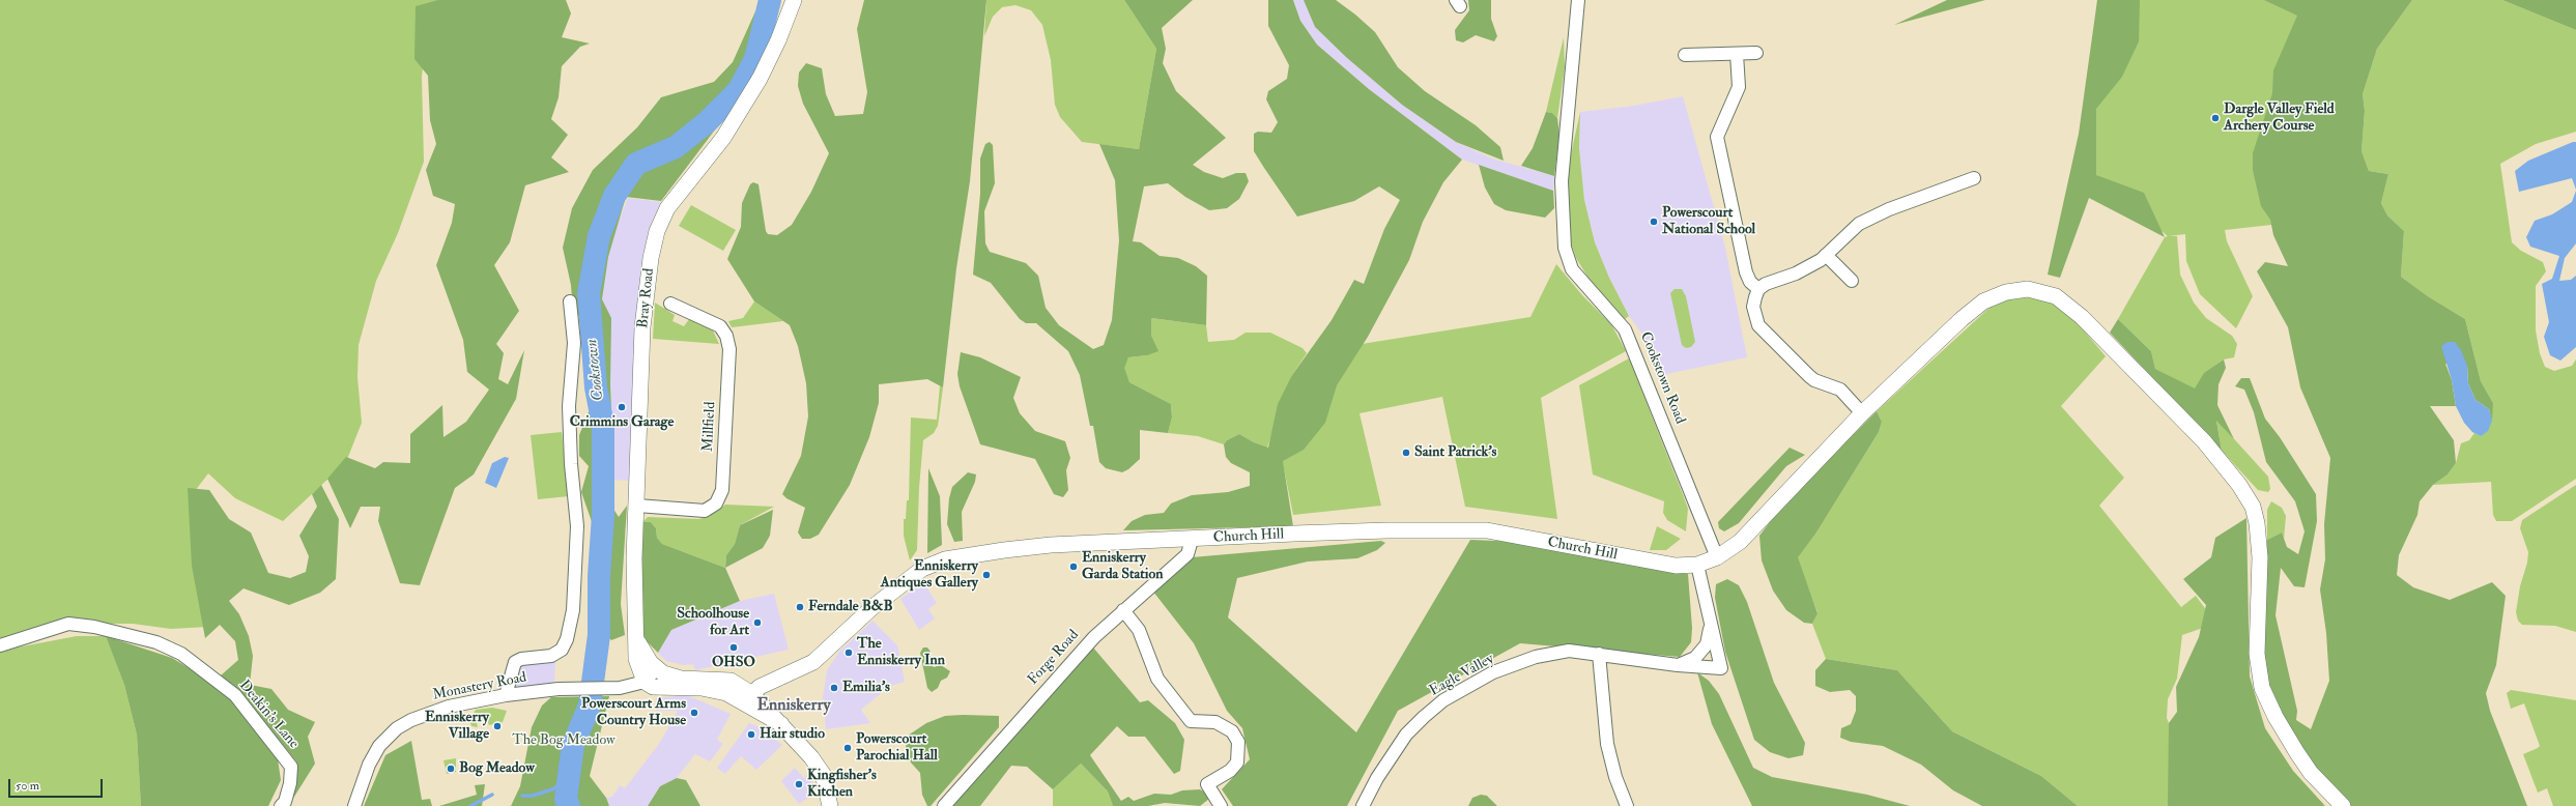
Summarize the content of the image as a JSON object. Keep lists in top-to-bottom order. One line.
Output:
{"streets":{"main road":["Bray Road","Church Hill"],"street":["Cookstown Road","Millfield","Forge Road","Eagle Valley","Monastery Road","Deakin's Lane"]},"crossings":[["Bray Road","Millfield"],["Bray Road","Monastery Road"],["Cookstown Road","Church Hill"],["Church Hill","Forge Road"]],"districts":["Enniskerry"],"water":["Cookstown"],"parks":["The Bog Meadow"],"places":["Dargle Valley Field Archery Course","Powerscourt National School","Crimmins Garage","Saint Patrick's","Enniskerry Garda Station","Enniskerry Antiques Gallery","Ferndale B&B","Schoolhouse for Art","OHSO","The Enniskerry Inn","Emilia's","Powerscourt Arms Country House","Enniskerry Village","Hair studio","Powerscourt Parochial Hall","Bog Meadow","Kingfisher's Kitchen"],"scale_bar":"50 m"}
